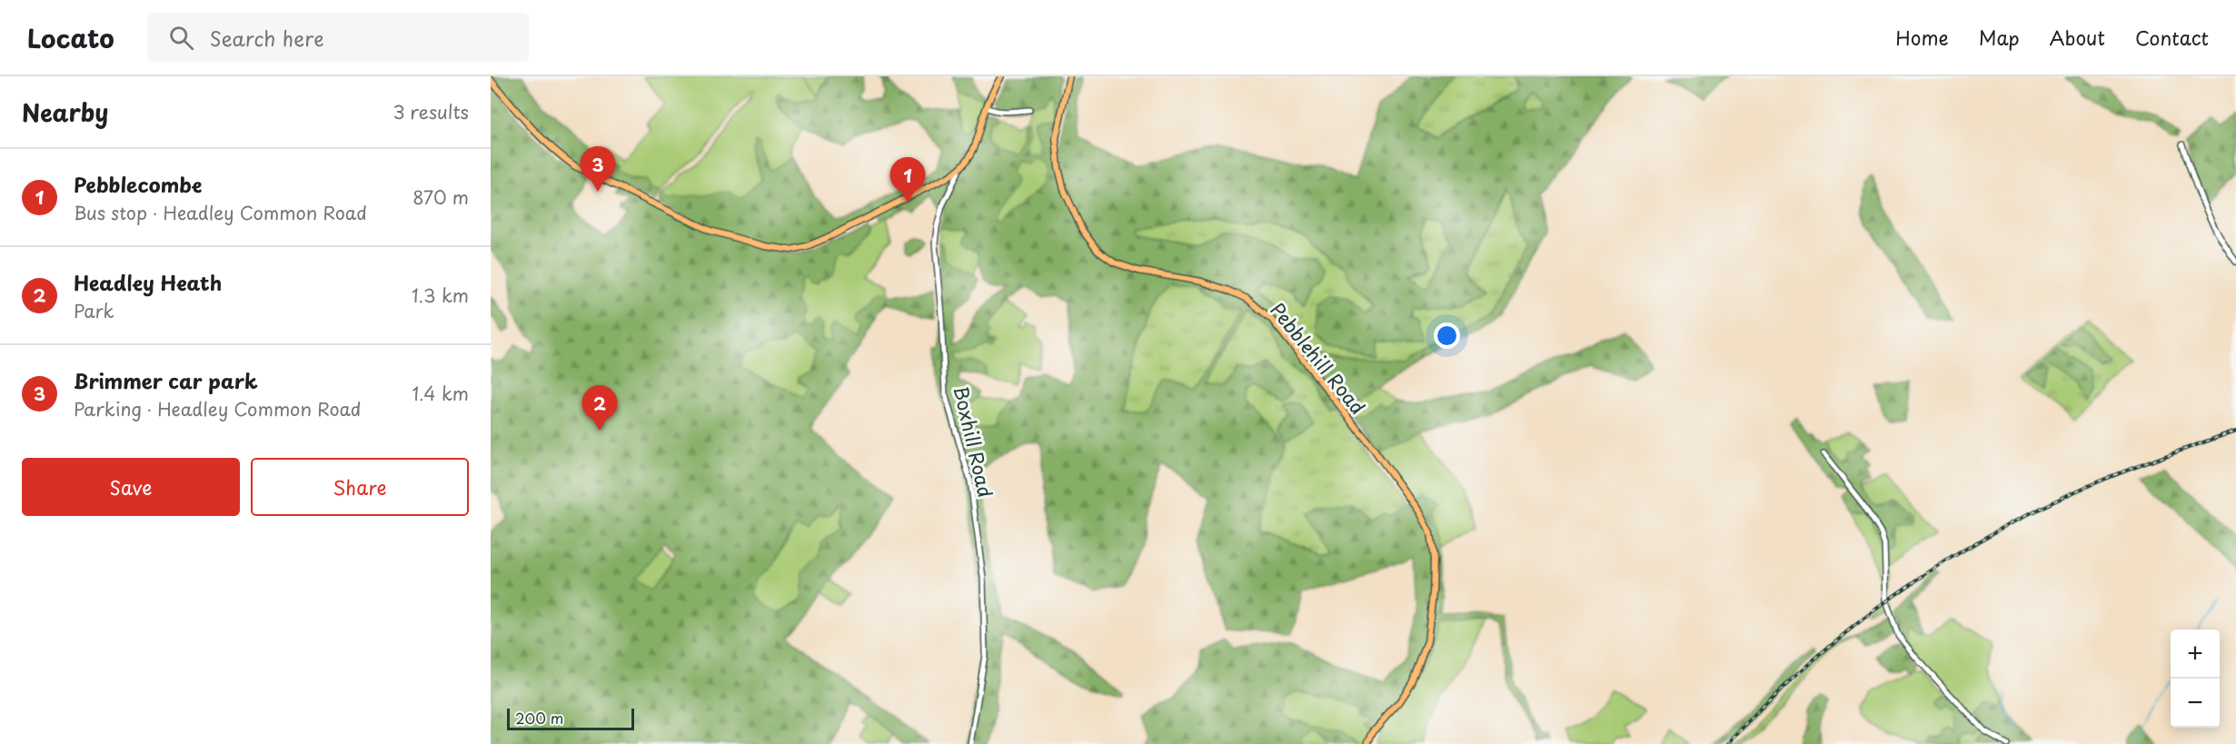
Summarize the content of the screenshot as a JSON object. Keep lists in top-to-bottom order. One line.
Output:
{"streets":{"main road":["Pebblehill Road"],"street":["Boxhill Road"]},"scale_bar":"200 m","page":{"header":"Locato","search":"Search here","nav":["Home","Map","About","Contact"],"heading":["Nearby","3 results"],"pins":["3","1","2"],"list":[{"mark":"1","name":"Pebblecombe","note":"Bus stop · Headley Common Road","value":"870 m"},{"mark":"2","name":"Headley Heath","note":"Park","value":"1.3 km"},{"mark":"3","name":"Brimmer car park","note":"Parking · Headley Common Road","value":"1.4 km"}],"buttons":["Save","Share"],"map_buttons":["+","−"],"scale":"200 m"}}
